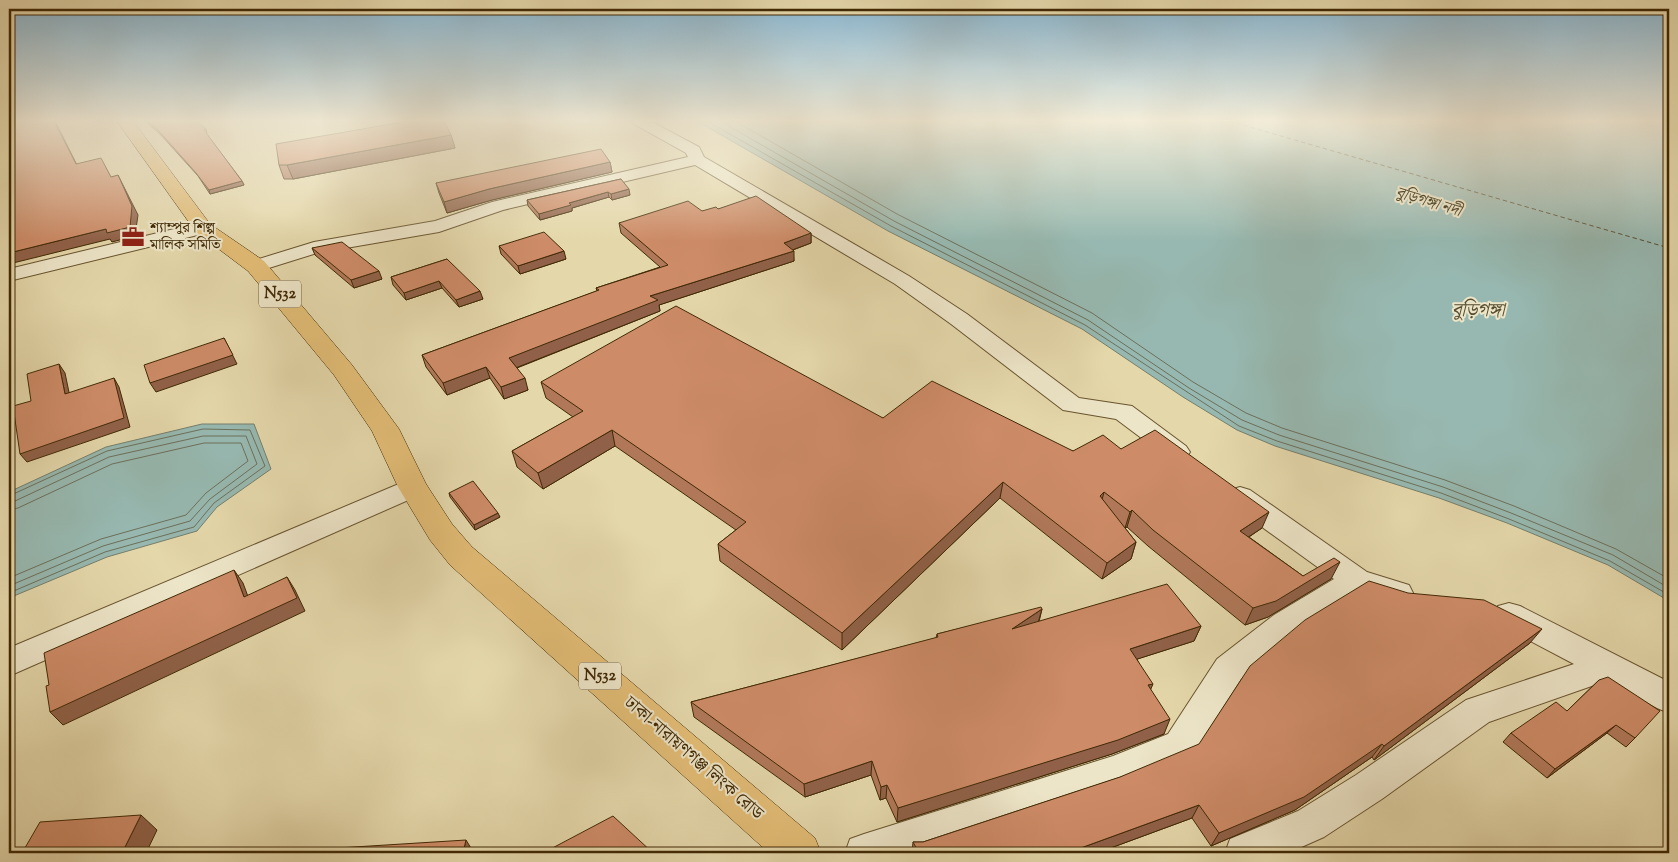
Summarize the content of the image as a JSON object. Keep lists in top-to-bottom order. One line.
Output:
{"streets":{"highway":["N532","ঢাকা-নারায়ণগঞ্জ লিংক রোড"]},"water":["বুড়িগঙ্গা নদী","বুড়িগঙ্গা"],"places":{"office":["শ্যাম্পুর শিল্প মালিক সমিতি"]}}
